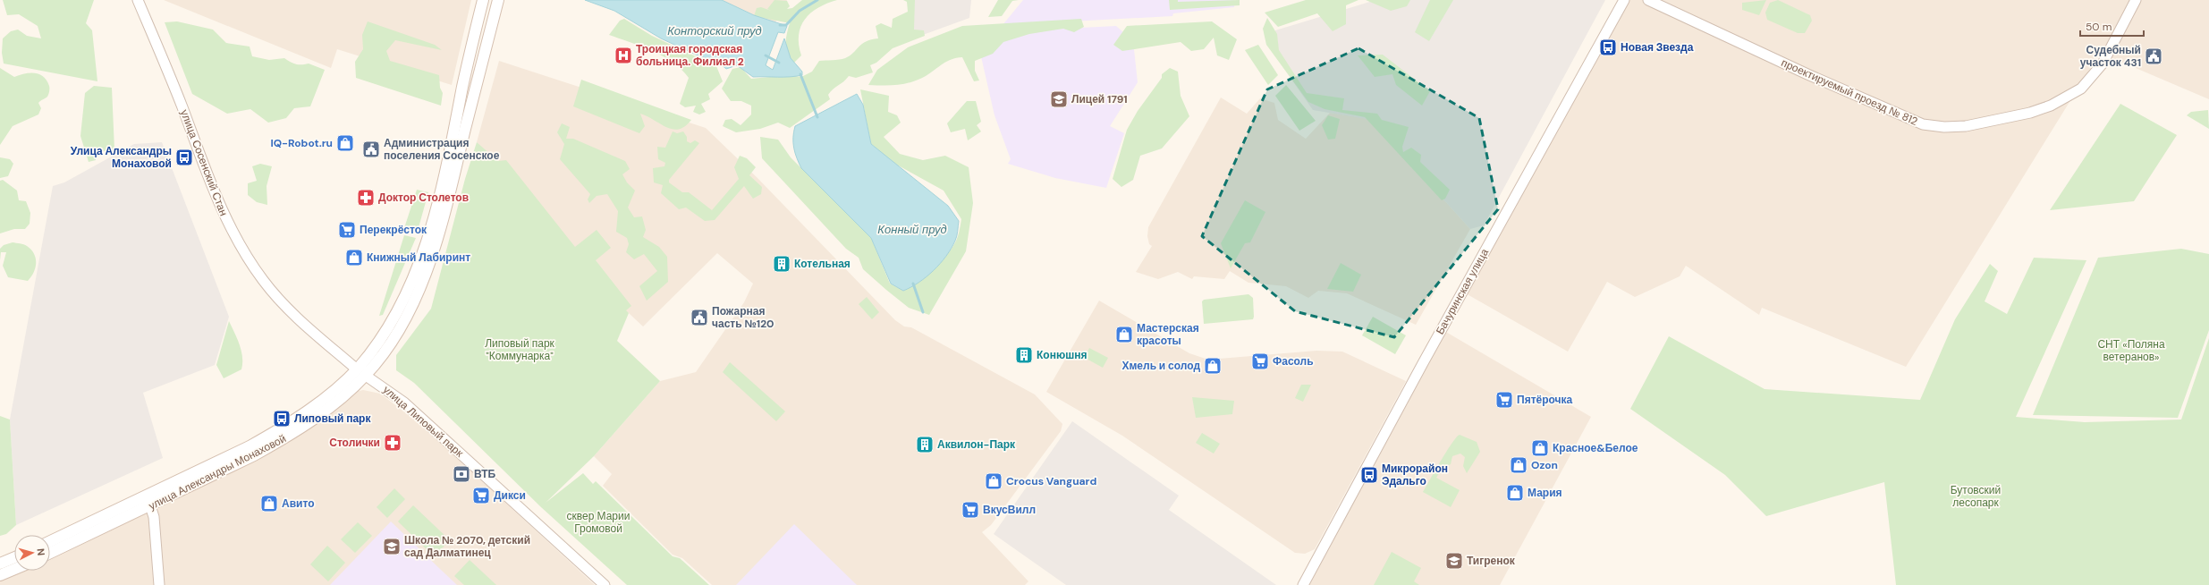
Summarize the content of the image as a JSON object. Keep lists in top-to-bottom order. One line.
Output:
{"streets":{"main road":["улица Александры Монаховой"],"street":["проектируемый проезд № 812","улица Сосенский Стан","Бачуринская улица","улица Липовый парк"]},"crossings":[["улица Сосенский Стан","улица Александры Монаховой"],["улица Липовый парк","улица Александры Монаховой"]],"water":["Конторский пруд","Конный пруд"],"parks":["Липовый парк \"Коммунарка\"","СНТ «Поляна ветеранов»","Бутовский лесопарк","сквер Марии Громовой"],"places":{"bus stop":["Новая Звезда","Улица Александры Монаховой","Липовый парк","Микрорайон Эдальго"],"hospital":["Троицкая городская больница. Филиал 2"],"public building":["Судебный участок 431","Администрация поселения Сосенское","Пожарная часть №120"],"school or university":["Лицей 1791","Школа № 2070, детский сад Далматинец","Тигренок"],"shop":["IQ-Robot.ru","Книжный Лабиринт","Мастерская красоты","Хмель и солод","Красное&Белое","Ozon","Crocus Vanguard","Мария","Авито"],"pharmacy":["Доктор Столетов","Столички"],"supermarket":["Перекрёсток","Фасоль","Пятёрочка","Дикси","ВкусВилл"],"building":["Котельная","Конюшня","Аквилон-Парк"],"bank":["ВТБ"]},"scale_bar":"50 m","north":"right"}
